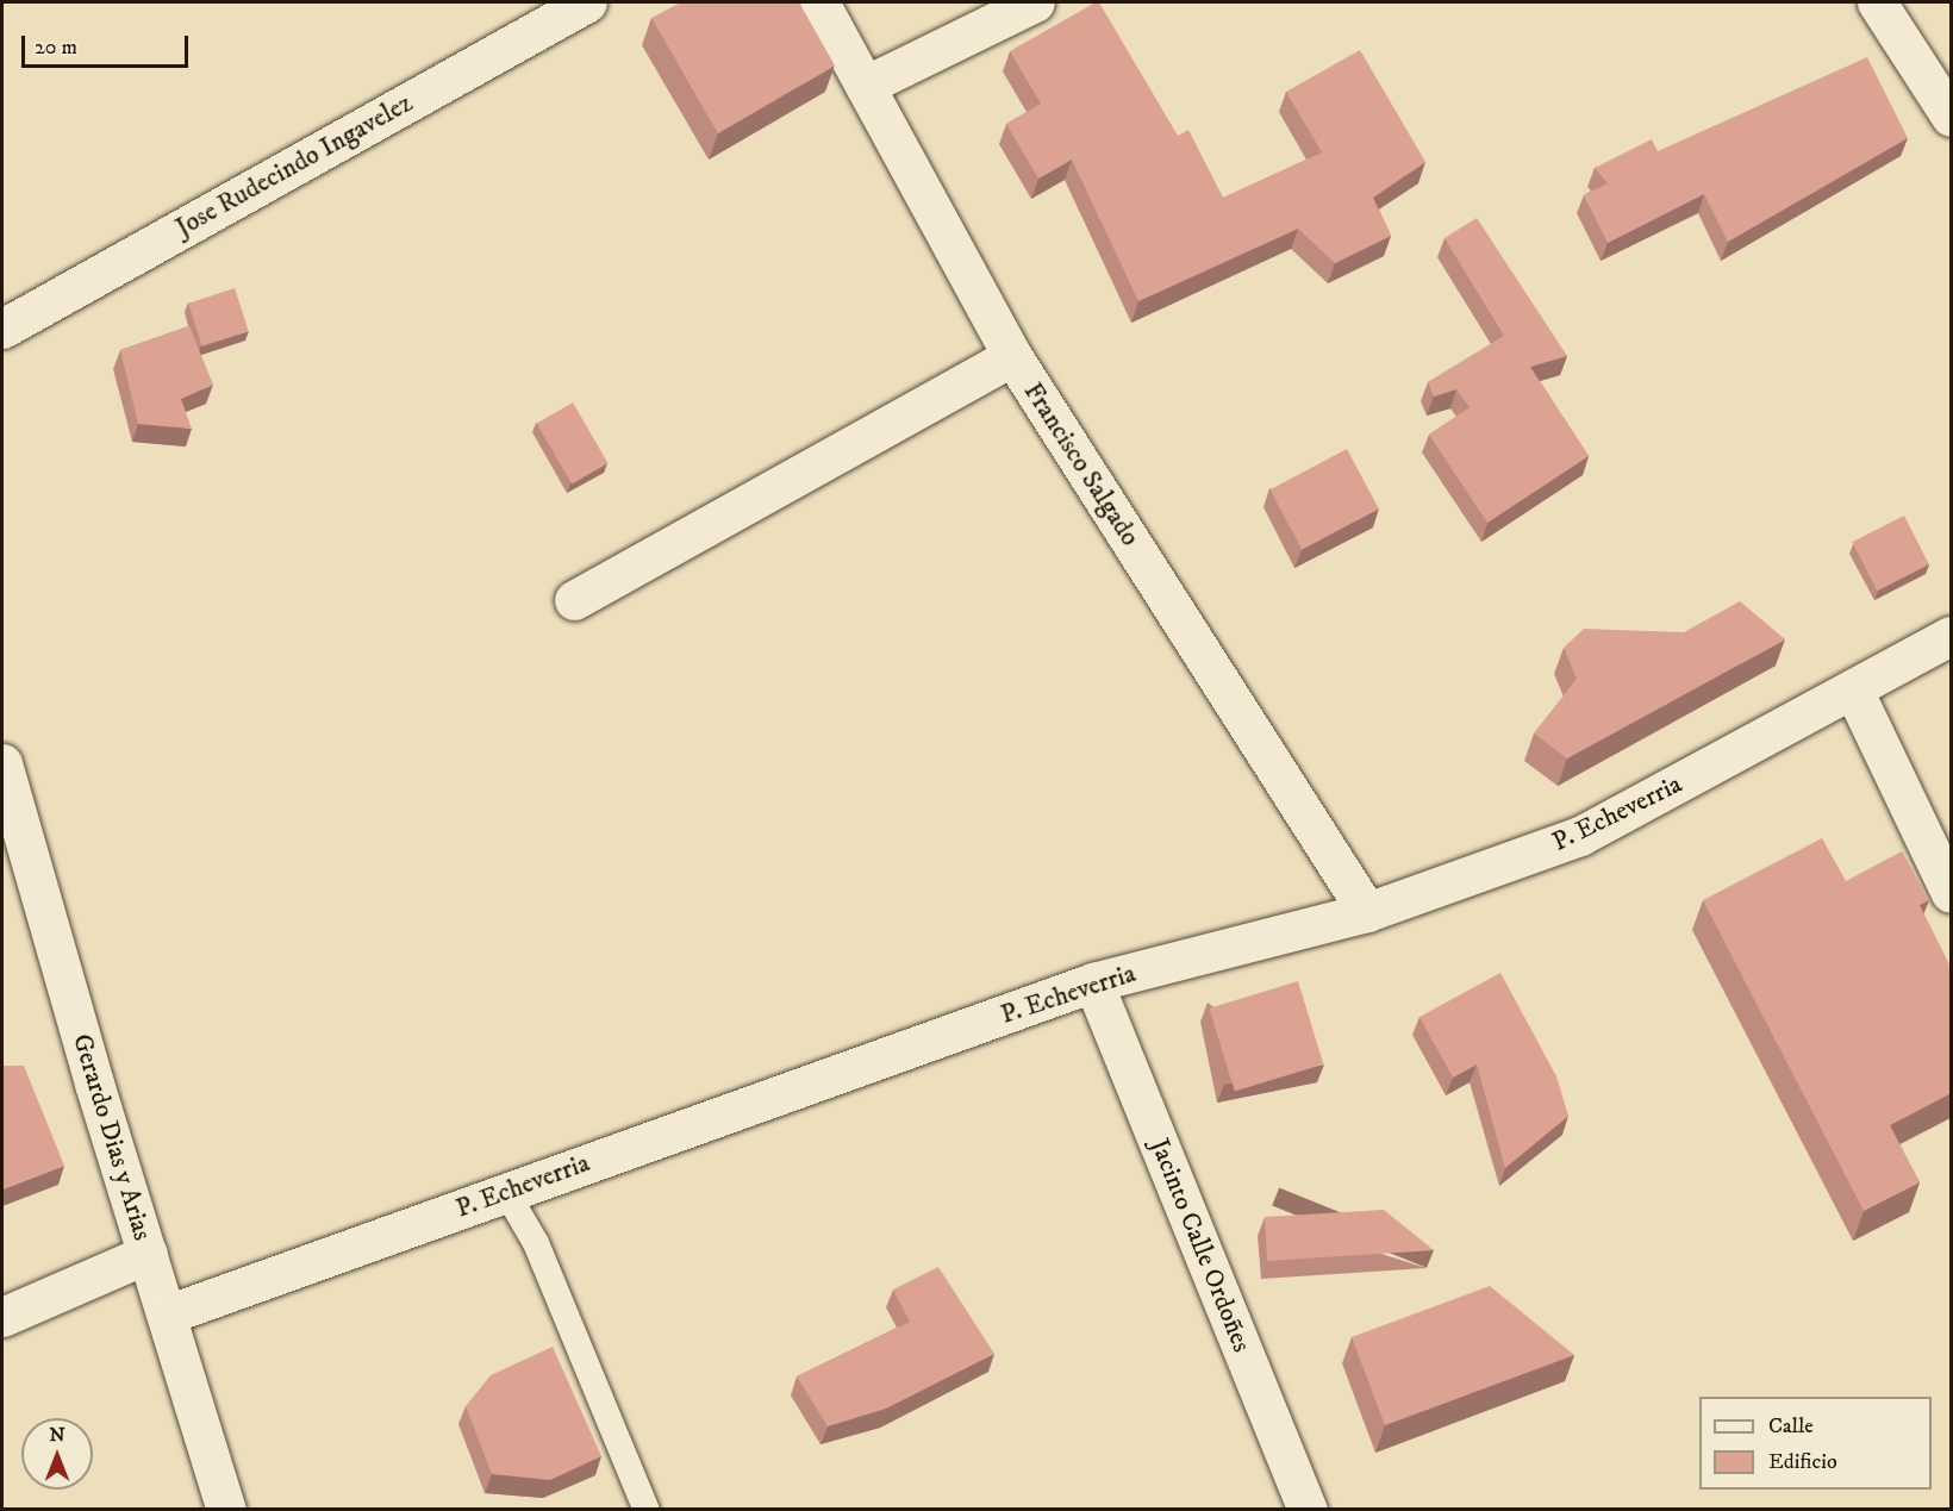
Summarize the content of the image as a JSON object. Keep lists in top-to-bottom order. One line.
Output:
{"streets":{"street":["Jose Rudecindo Ingavelez","Francisco Salgado","P. Echeverria","Gerardo Dias y Arias","Jacinto Calle Ordoñes"]},"crossings":[["Francisco Salgado","P. Echeverria"],["P. Echeverria","Gerardo Dias y Arias"],["P. Echeverria","Jacinto Calle Ordoñes"]],"legend":["Calle","Edificio"],"scale_bar":"20 m","north":"top"}
